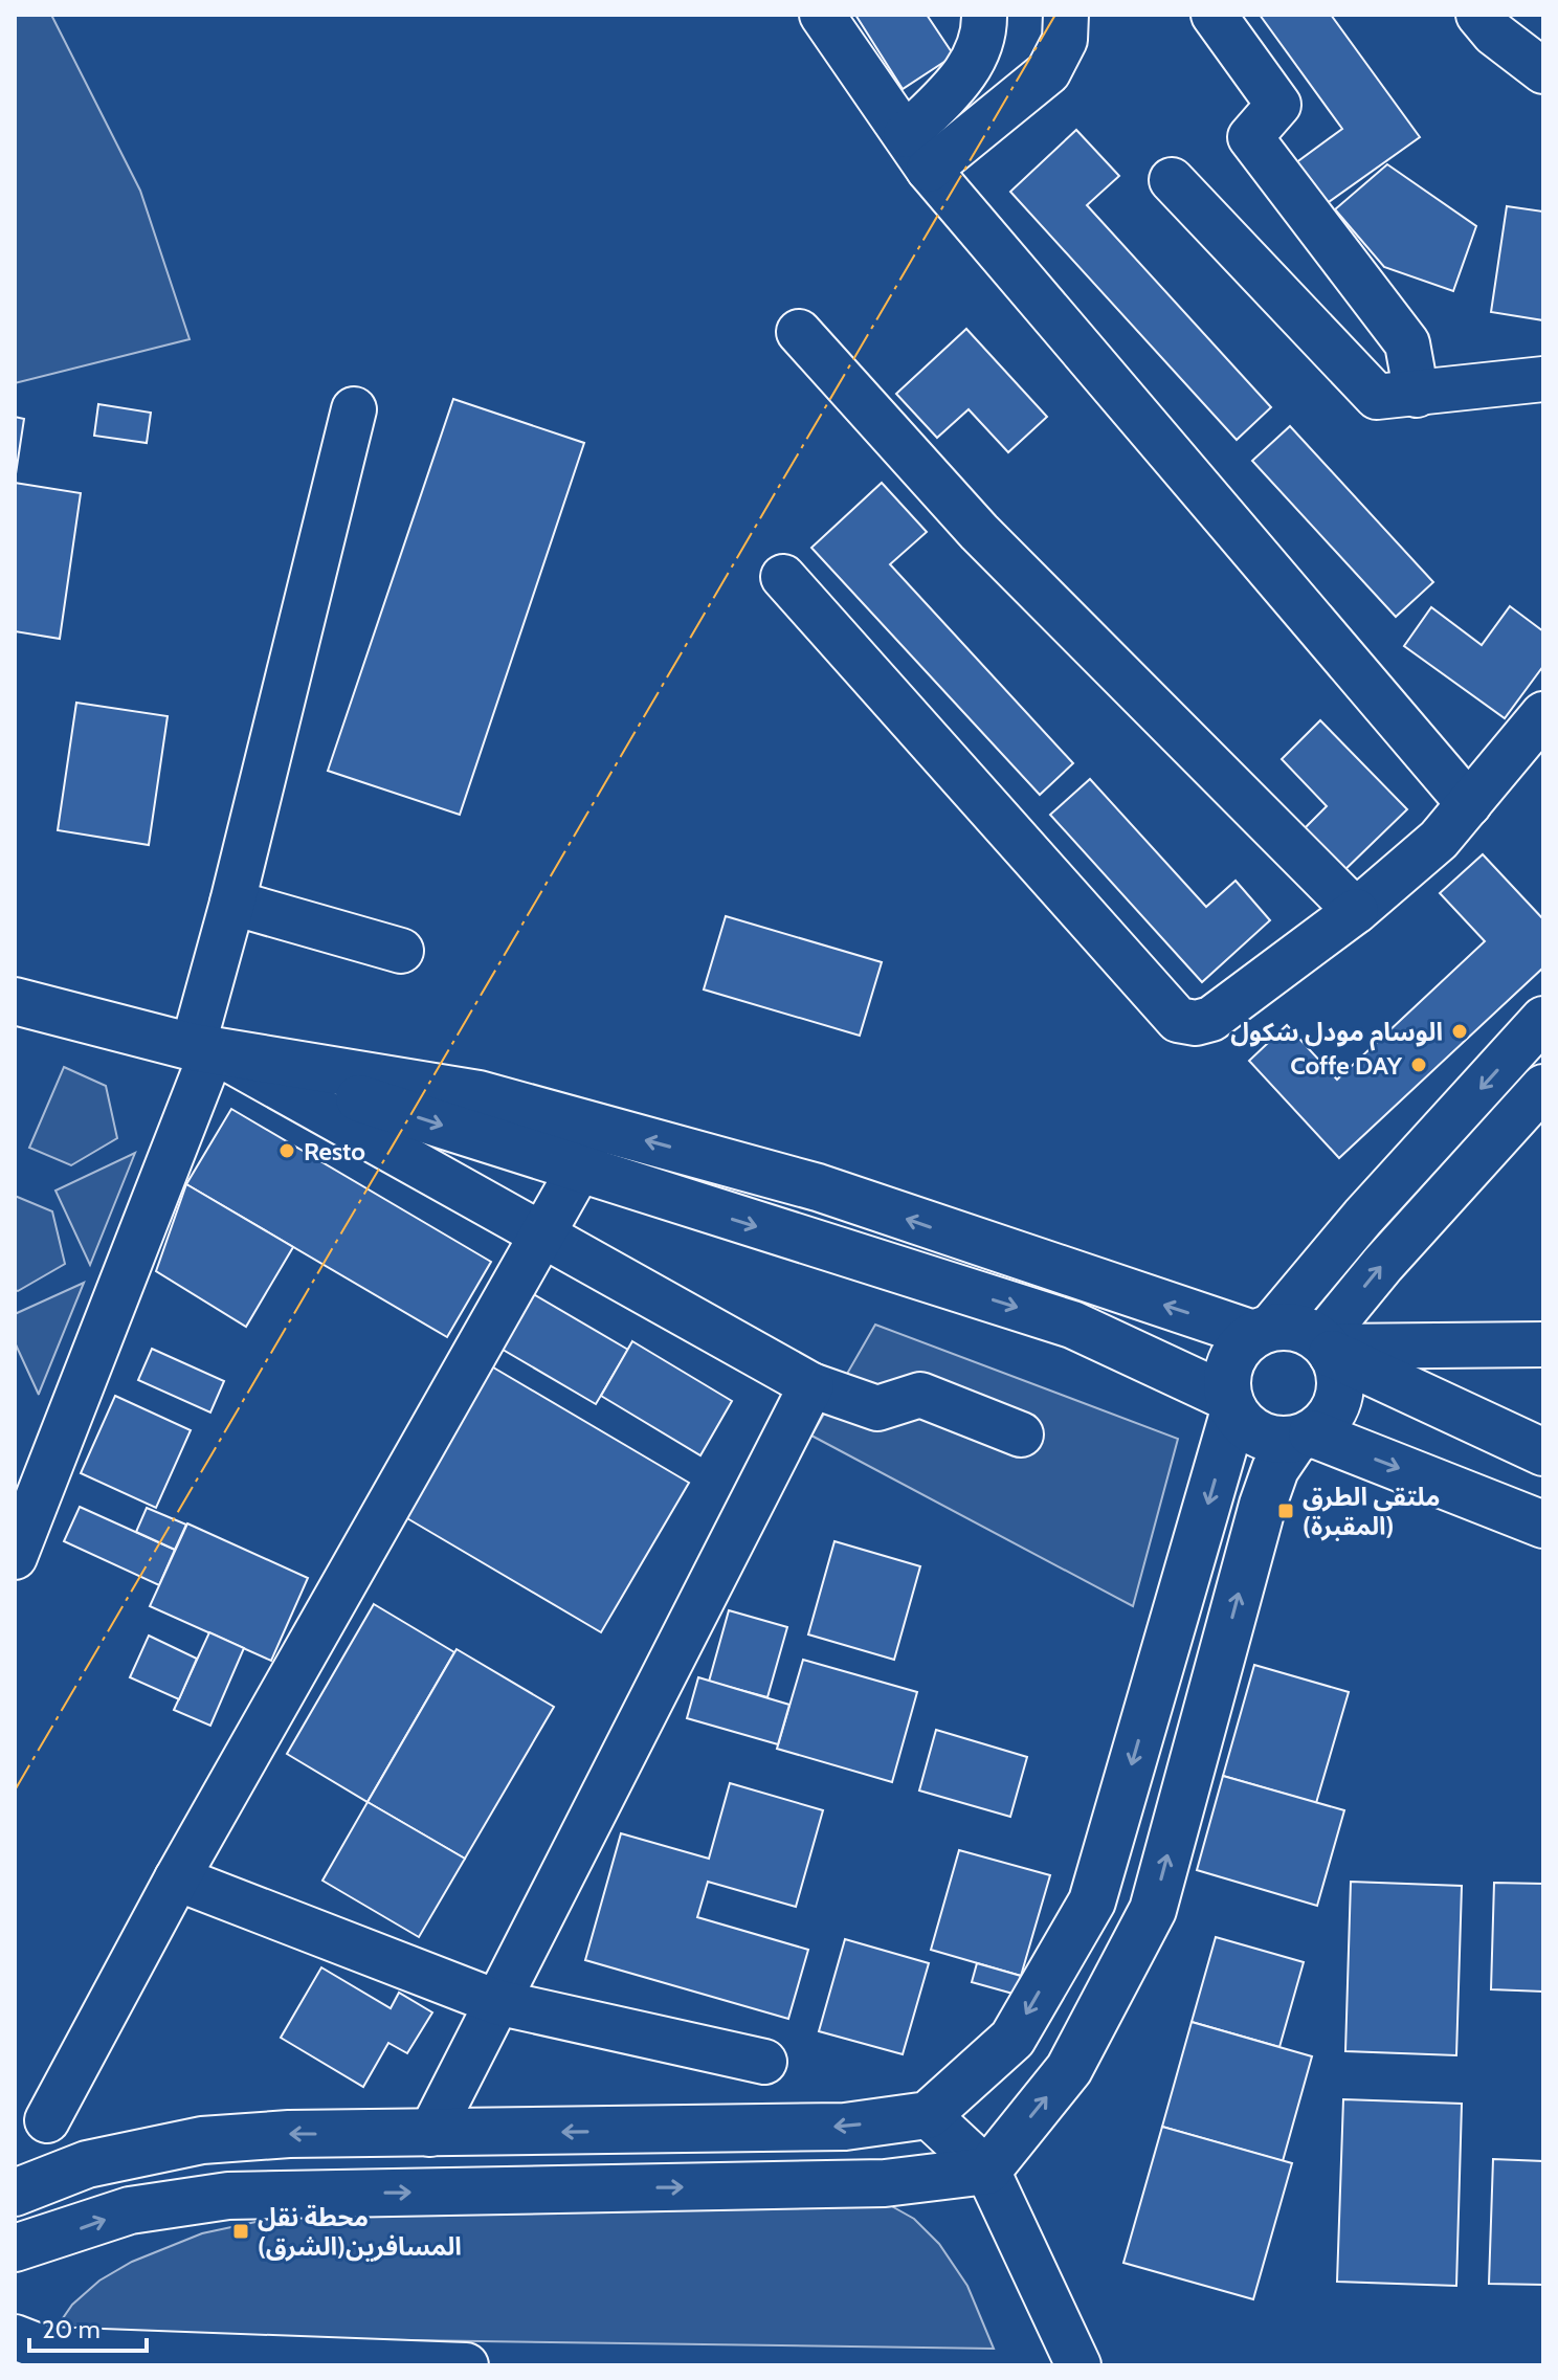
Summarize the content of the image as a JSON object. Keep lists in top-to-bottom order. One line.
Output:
{"places":{"other":["الوسام مودل سكول","Coffe DAY","Resto"],"transit":["ملتقى الطرق (المقبرة)","محطة نقل المسافرين(الشرق)"]},"scale_bar":"20 m"}
